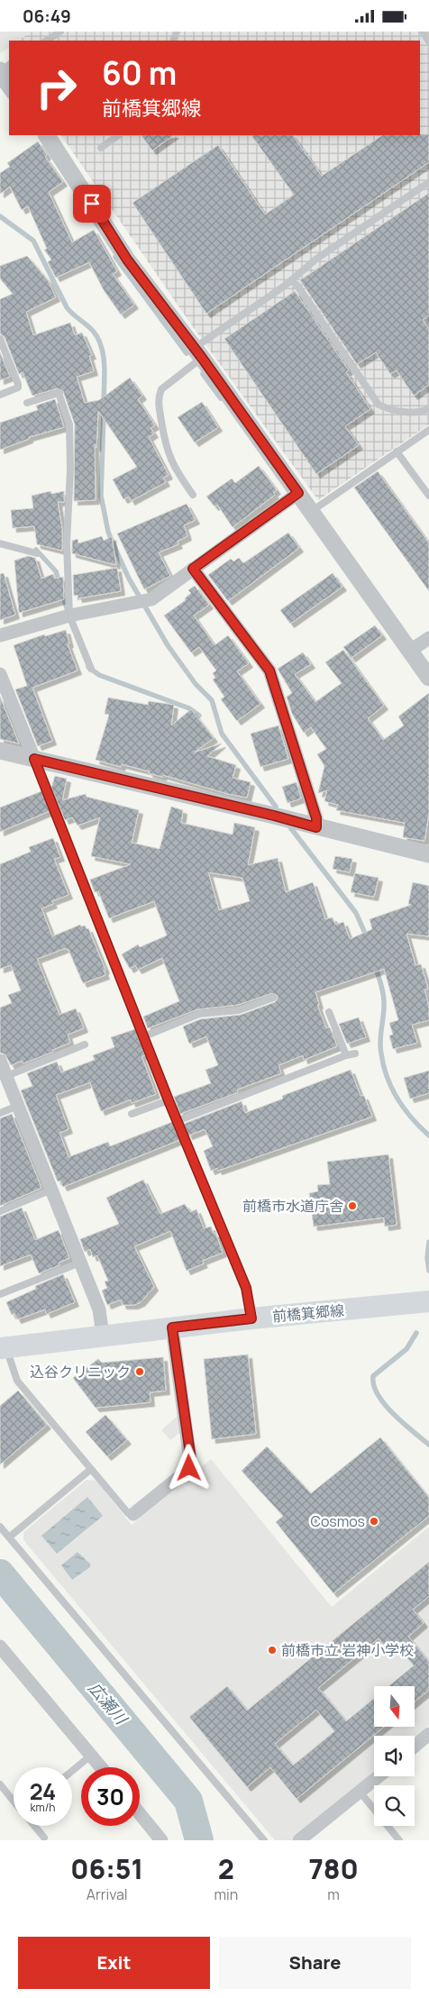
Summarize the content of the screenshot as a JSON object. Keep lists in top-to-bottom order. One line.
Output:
{"streets":{"main road":["前橋箕郷線"]},"water":["広瀬川"],"places":["前橋市水道庁舎","込谷クリニック","Cosmos","前橋市立 岩神小学校"],"north":"bottom","page":{"status":"06:49","turn":["60 m","前橋箕郷線"],"speed":"24 km/h","limit":"30","eta":["06:51","Arrival","2","min","780","m"],"buttons":["Exit","Share"]}}
